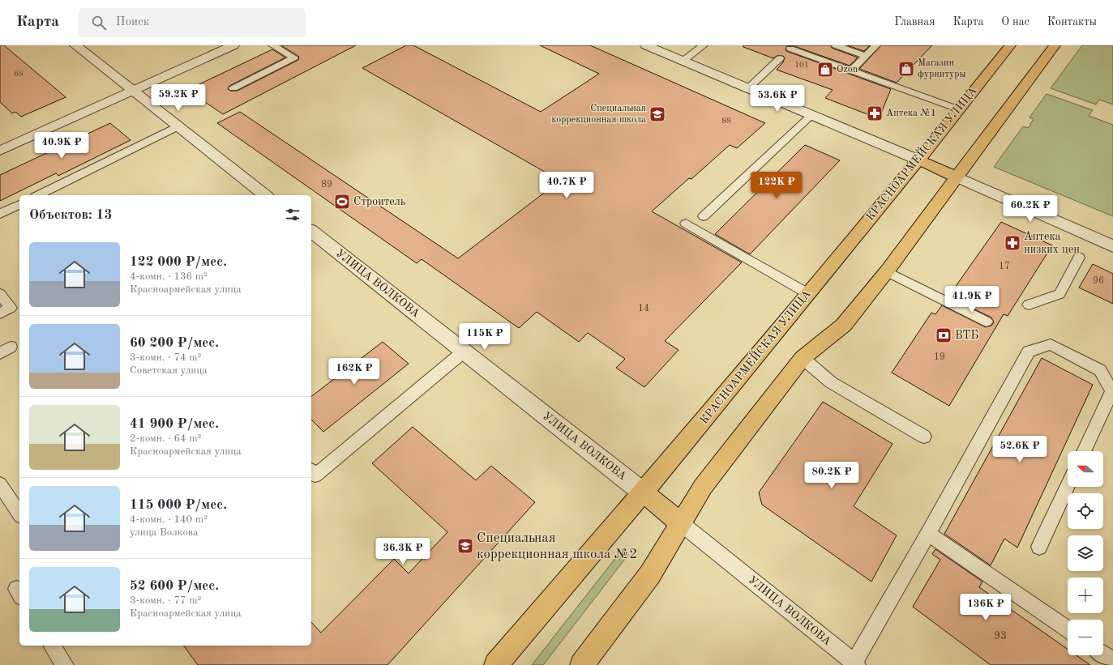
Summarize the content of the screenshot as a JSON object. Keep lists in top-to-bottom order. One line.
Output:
{"streets":{"main road":["КРАСНОАРМЕЙСКАЯ УЛИЦА","УЛИЦА ВОЛКОВА"]},"crossings":[["КРАСНОАРМЕЙСКАЯ УЛИЦА","УЛИЦА ВОЛКОВА"]],"places":{"shop":["Магазин фурнитуры","Ozon"],"pharmacy":["Аптека №1","Аптека низких цен"],"school or university":["Специальная коррекционная школа","Специальная коррекционная школа №2"],"sports":["Строитель"],"bank":["ВТБ"]},"house_numbers":["101","68","88","89","17","96","14","19","93"],"north":"left","page":{"header":"Карта","search":"Поиск","nav":["Главная","Карта","О нас","Контакты"],"price":["59.2K ₽","53.6K ₽","40.9K ₽","40.7K ₽","122K ₽","60.2K ₽","41.9K ₽","115K ₽","162K ₽","52.6K ₽","80.2K ₽","36.3K ₽","136K ₽"],"heading":"Объектов: 13","list":[{"name":"122 000 ₽/мес.","note":"4-комн. · 136 m² · Красноармейская улица"},{"name":"60 200 ₽/мес.","note":"3-комн. · 74 m² · Советская улица"},{"name":"41 900 ₽/мес.","note":"2-комн. · 64 m² · Красноармейская улица"},{"name":"115 000 ₽/мес.","note":"4-комн. · 140 m² · улица Волкова"},{"name":"52 600 ₽/мес.","note":"3-комн. · 77 m² · Красноармейская улица"}],"map_buttons":["+","−"]}}
